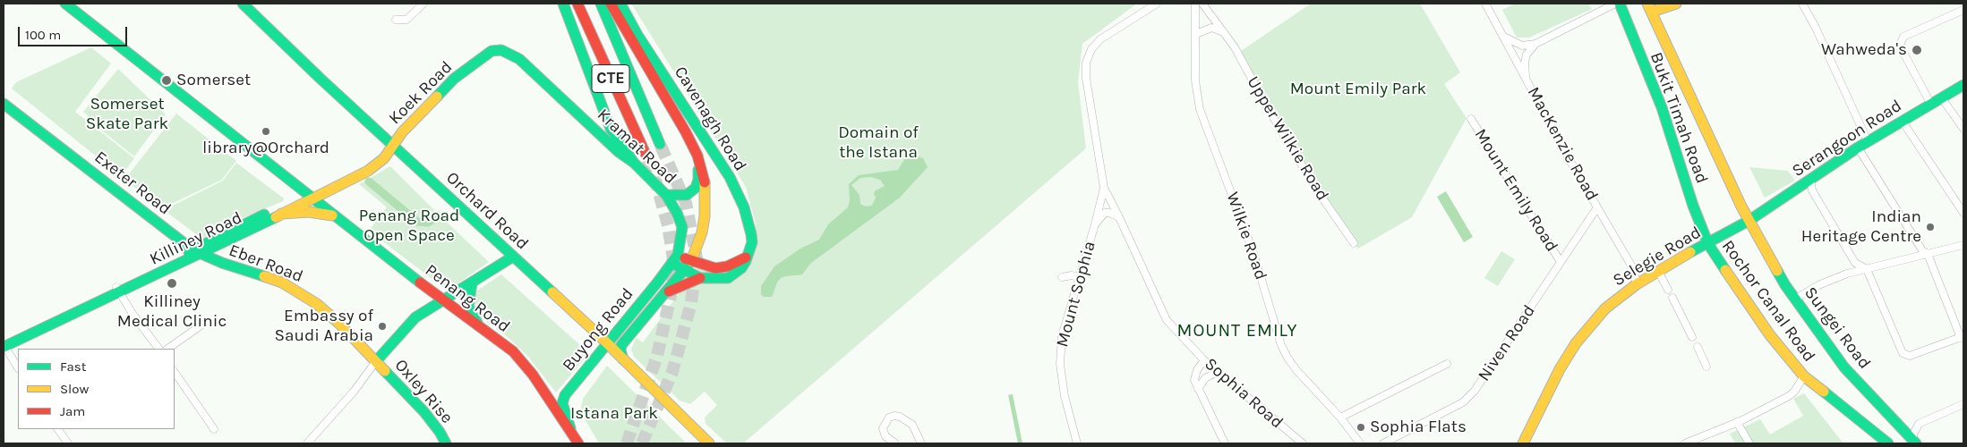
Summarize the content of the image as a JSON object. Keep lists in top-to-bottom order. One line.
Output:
{"streets":{"main road":["CTE","Koek Road","Bukit Timah Road","Cavenagh Road","Serangoon Road","Kramat Road","Exeter Road","Orchard Road","Killiney Road","Selegie Road","Eber Road","Penang Road","Rochor Canal Road","Sungei Road","Buyong Road","Oxley Rise"],"street":["Upper Wilkie Road","MacKenzie Road","Mount Emily Road","Wilkie Road","Mount Sophia","Niven Road","Sophia Road"]},"crossings":[["Koek Road","Kramat Road"],["Koek Road","Orchard Road"],["Koek Road","Killiney Road"],["Bukit Timah Road","Serangoon Road"],["Bukit Timah Road","Selegie Road"],["Bukit Timah Road","Rochor Canal Road"],["Bukit Timah Road","Sungei Road"],["Cavenagh Road","Kramat Road"],["Cavenagh Road","Buyong Road"],["Serangoon Road","Selegie Road"],["Serangoon Road","Sungei Road"],["MacKenzie Road","Selegie Road"],["MacKenzie Road","Niven Road"],["Kramat Road","Buyong Road"],["Exeter Road","Killiney Road"],["Exeter Road","Eber Road"],["Mount Emily Road","Niven Road"],["Orchard Road","Killiney Road"],["Orchard Road","Buyong Road"],["Killiney Road","Eber Road"],["Killiney Road","Penang Road"],["Selegie Road","Rochor Canal Road"],["Selegie Road","Sungei Road"],["Eber Road","Oxley Rise"],["Mount Sophia","Sophia Road"],["Penang Road","Buyong Road"]],"districts":["MOUNT EMILY"],"parks":["Mount Emily Park","Somerset Skate Park","Domain of the Istana","Penang Road Open Space","Istana Park"],"places":["Wahweda's","Somerset","library@Orchard","Indian Heritage Centre","Killiney Medical Clinic","Embassy of Saudi Arabia","Sophia Flats"],"legend":["Fast","Slow","Jam"],"scale_bar":"100 m"}
